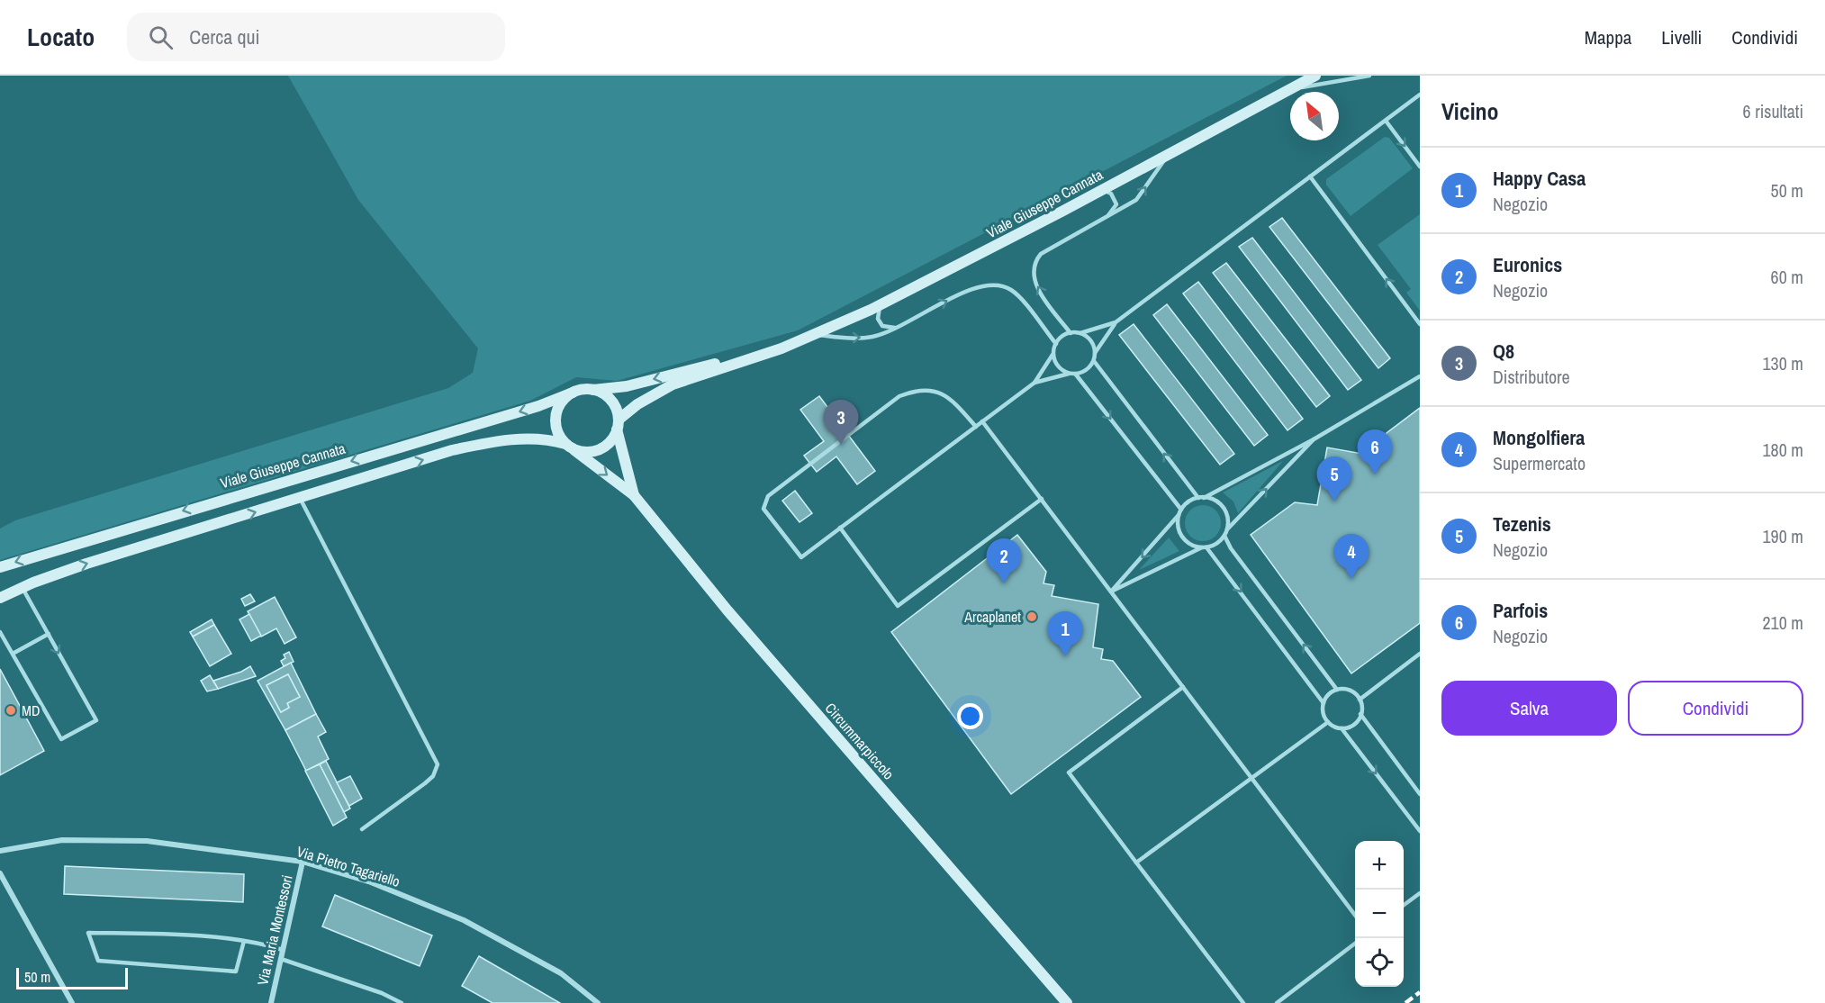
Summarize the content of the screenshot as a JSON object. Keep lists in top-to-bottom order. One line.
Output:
{"streets":{"street":["Viale Giuseppe Cannata","Circummarpiccolo","Via Pietro Tagariello","Via Maria Montessori"]},"crossings":[["Viale Giuseppe Cannata","Circummarpiccolo"],["Via Pietro Tagariello","Via Maria Montessori"]],"places":["Arcaplanet","MD"],"scale_bar":"50 m","north":"top left","page":{"header":"Locato","search":"Cerca qui","nav":["Mappa","Livelli","Condividi"],"heading":["Vicino","6 risultati"],"list":[{"mark":"1","name":"Happy Casa","note":"Negozio","value":"50 m"},{"mark":"2","name":"Euronics","note":"Negozio","value":"60 m"},{"mark":"3","name":"Q8","note":"Distributore","value":"130 m"},{"mark":"4","name":"Mongolfiera","note":"Supermercato","value":"180 m"},{"mark":"5","name":"Tezenis","note":"Negozio","value":"190 m"},{"mark":"6","name":"Parfois","note":"Negozio","value":"210 m"}],"pins":["3","6","5","4","2","1"],"buttons":["Salva","Condividi"],"map_buttons":["+","−"],"scale":"50 m"}}
